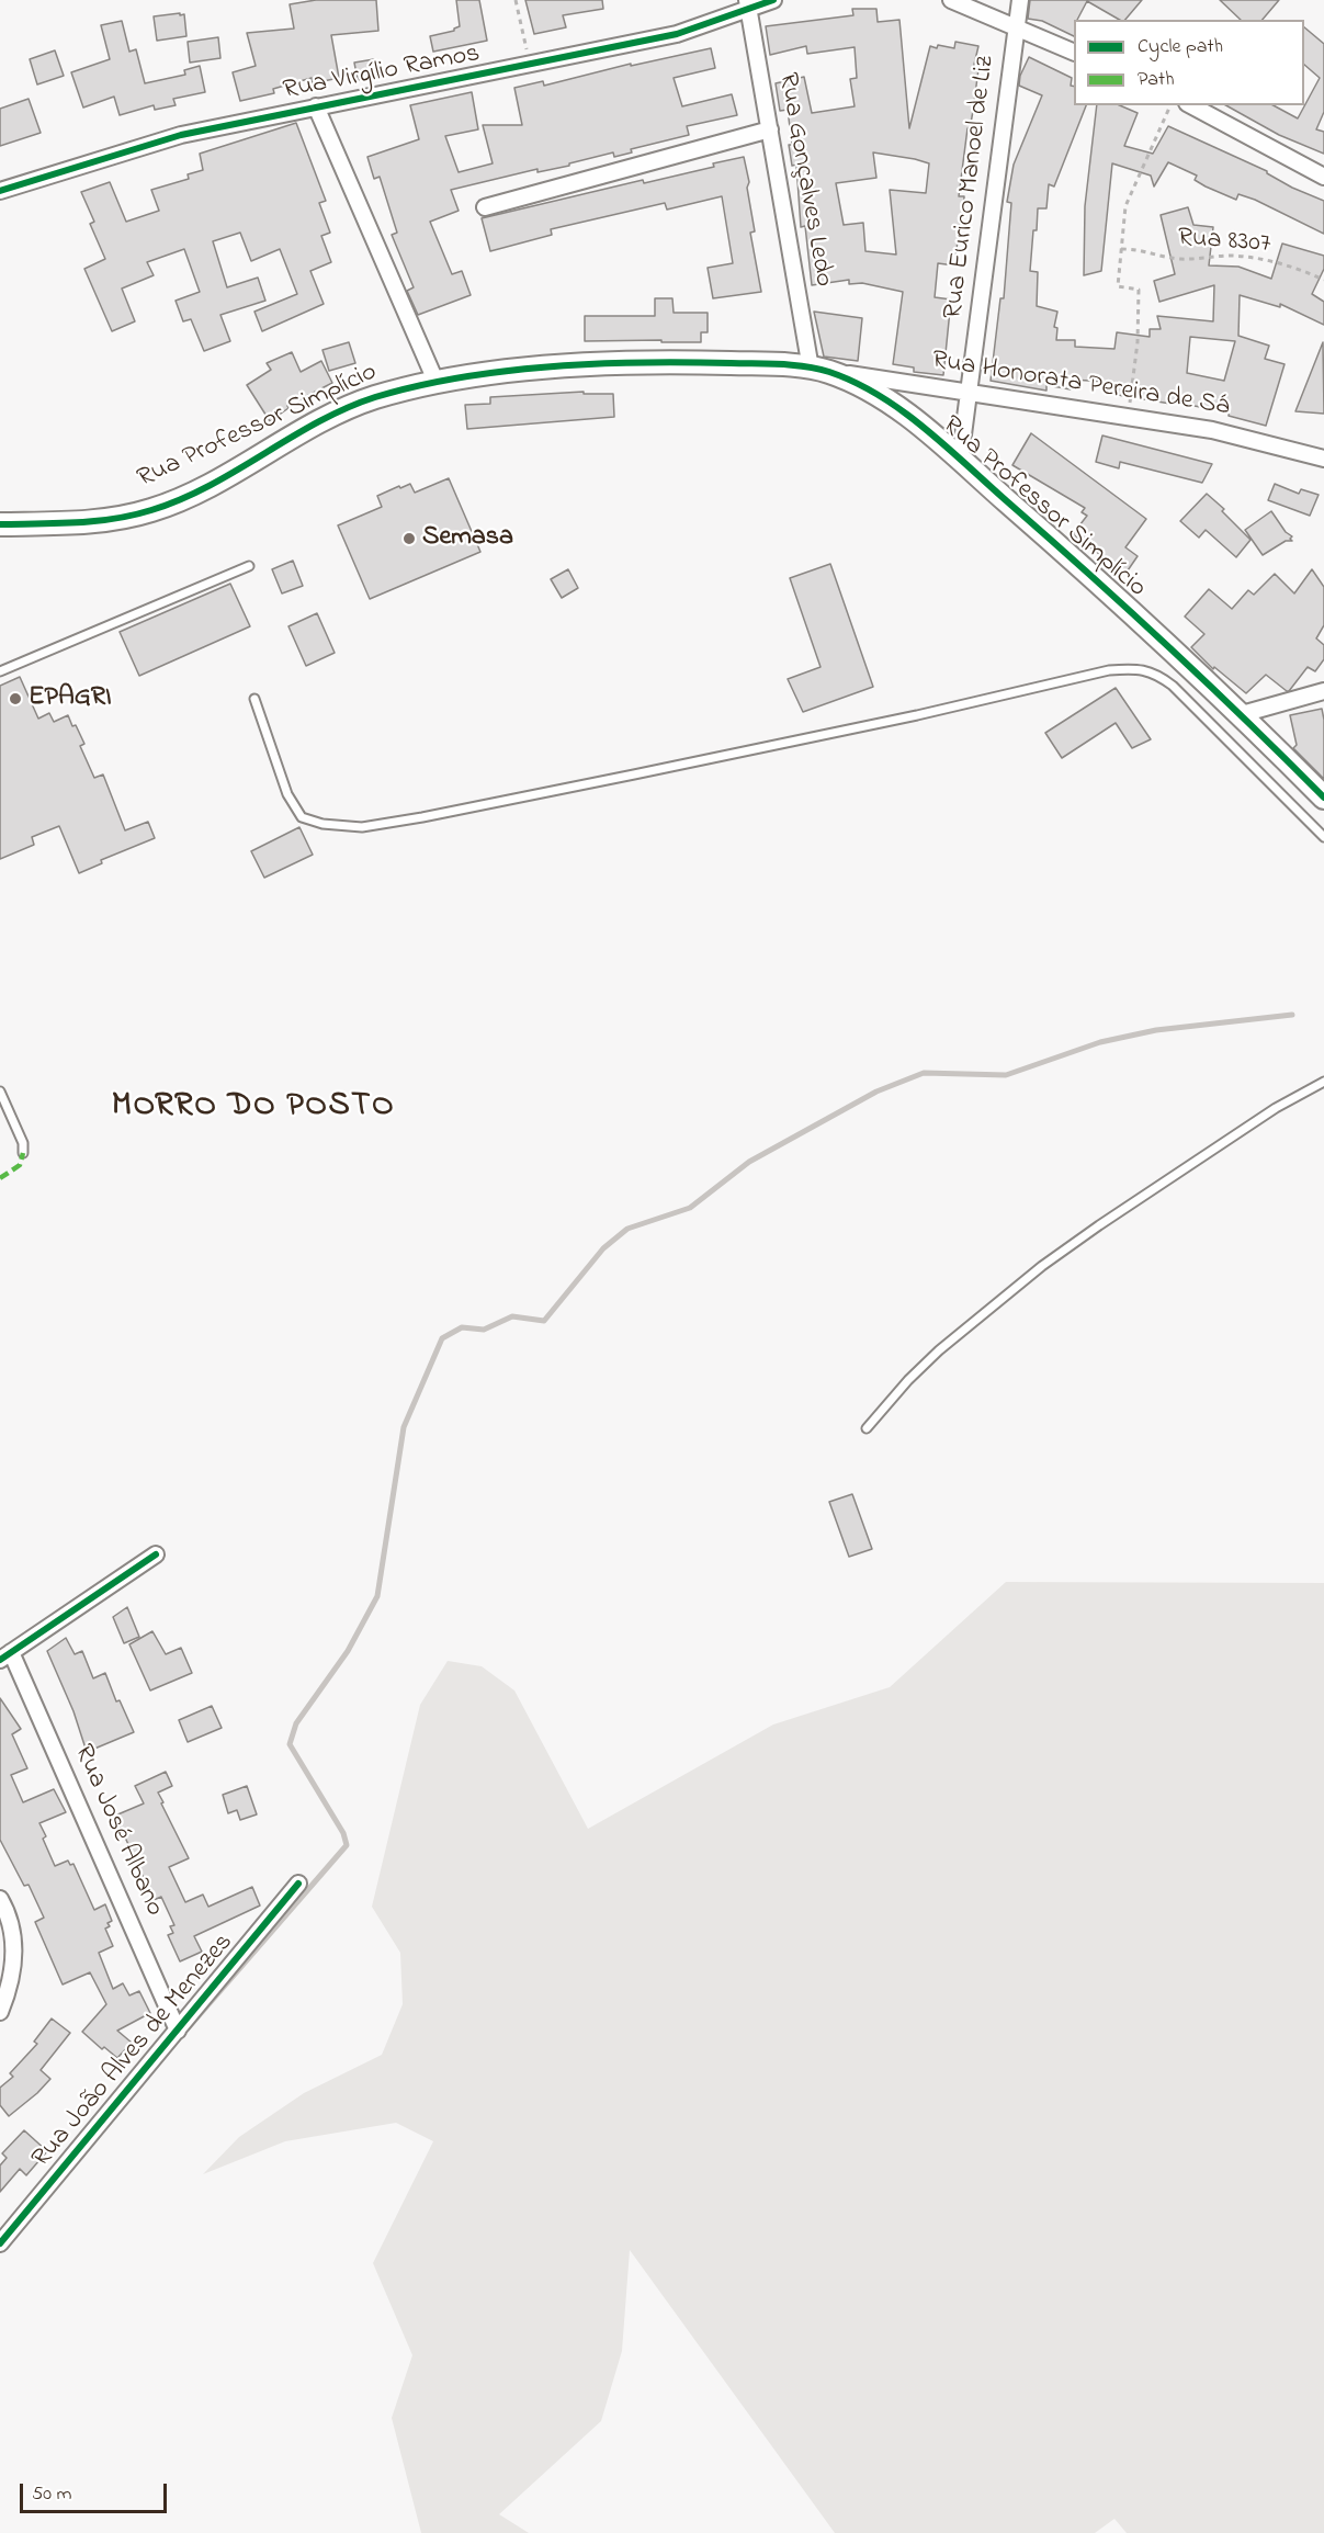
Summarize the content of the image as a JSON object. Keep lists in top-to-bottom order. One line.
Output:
{"streets":{"street":["Rua Virgílio Ramos","Rua Gonçalves Ledo","Rua Eurico Manoel de Liz","Rua Honorata Pereira de Sá","Rua Professor Simplício","Rua José Albano","Rua João Alves de Menezes"],"path":["Rua 8307"]},"crossings":[["Rua Virgílio Ramos","Rua Gonçalves Ledo"],["Rua Gonçalves Ledo","Rua Honorata Pereira de Sá"],["Rua Gonçalves Ledo","Rua Professor Simplício"],["Rua Eurico Manoel de Liz","Rua Honorata Pereira de Sá"],["Rua Eurico Manoel de Liz","Rua Professor Simplício"],["Rua Honorata Pereira de Sá","Rua Professor Simplício"],["Rua José Albano","Rua João Alves de Menezes"]],"districts":["MORRO DO POSTO"],"places":["Semasa","EPAGRI"],"legend":["Cycle path","Path"],"scale_bar":"50 m"}
